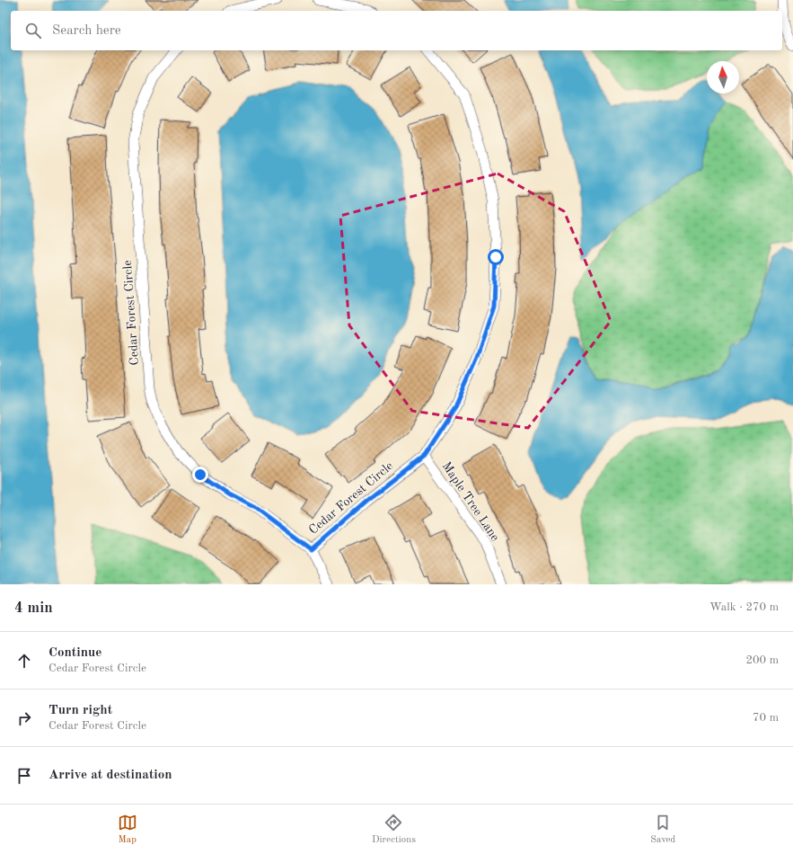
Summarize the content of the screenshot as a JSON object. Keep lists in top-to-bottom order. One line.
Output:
{"streets":{"street":["Cedar Forest Circle","Maple Tree Lane"]},"crossings":[["Cedar Forest Circle","Maple Tree Lane"]],"north":"top","page":{"search":"Search here","heading":["4 min","Walk · 270 m"],"list":[["Continue","Cedar Forest Circle","200 m"],["Turn right","Cedar Forest Circle","70 m"],"Arrive at destination"],"nav":["Map","Directions","Saved"]}}
